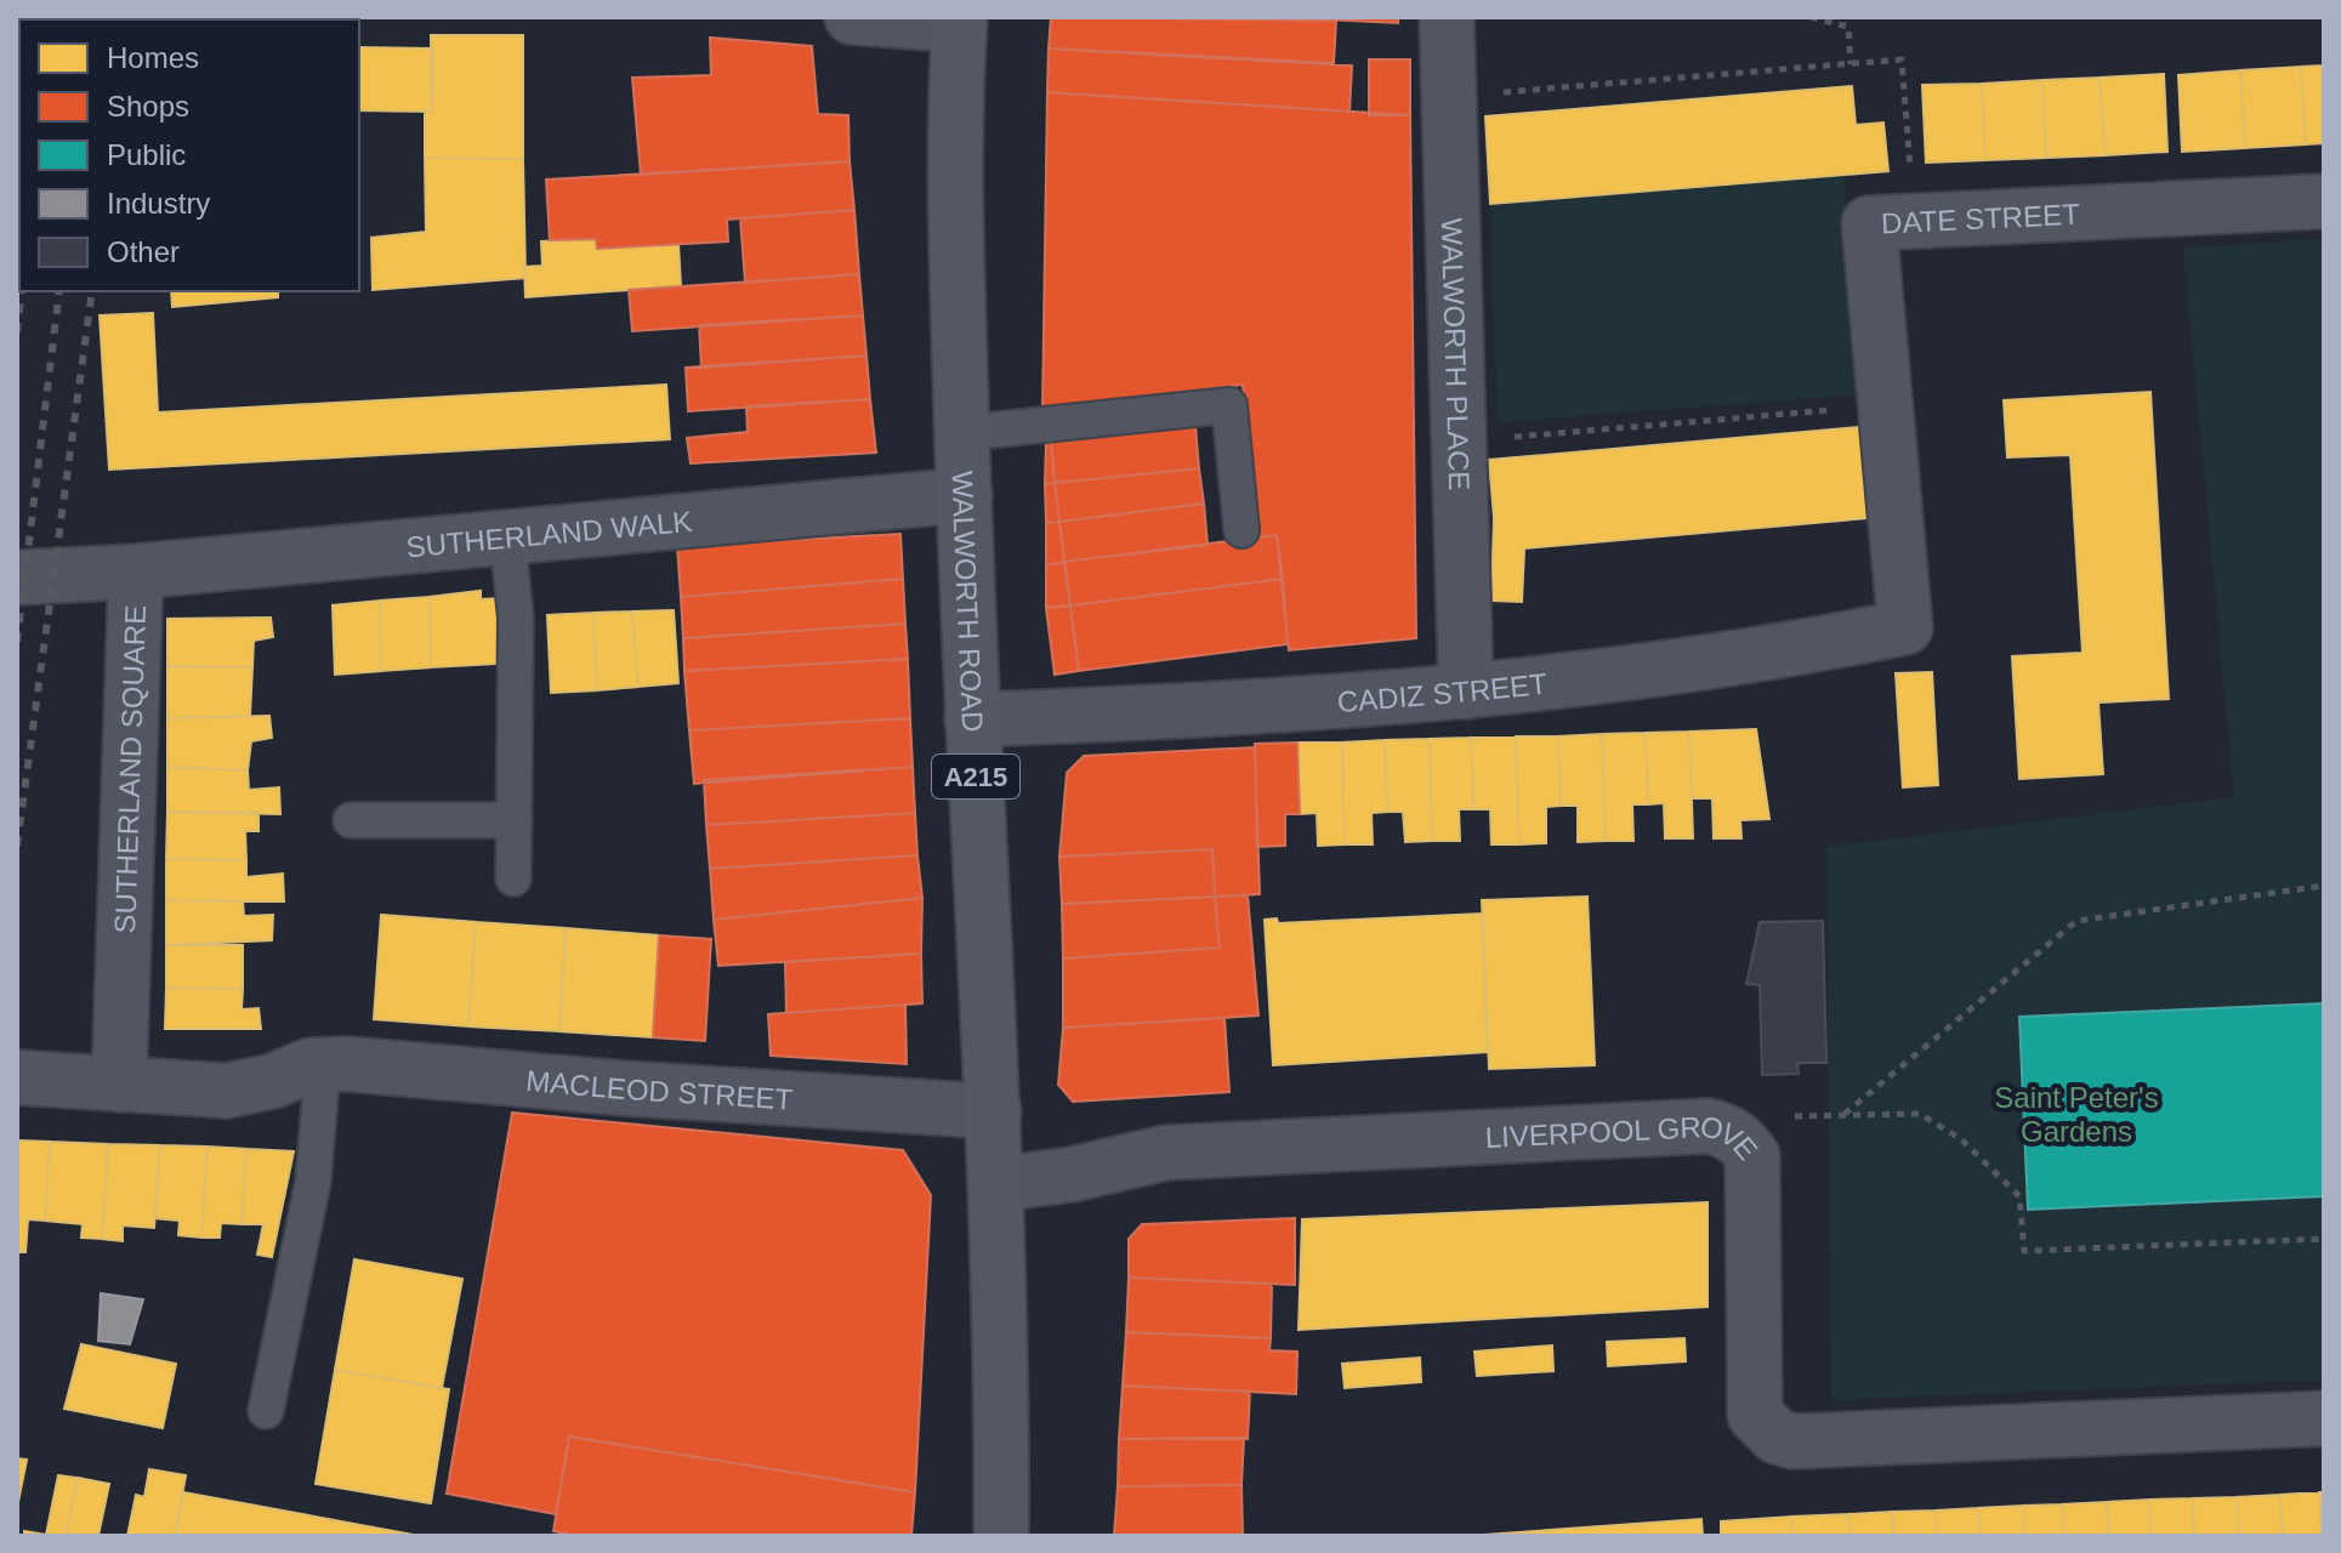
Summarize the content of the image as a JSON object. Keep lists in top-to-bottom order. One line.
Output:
{"streets":{"main road":["WALWORTH ROAD","A215"],"street":["DATE STREET","WALWORTH PLACE","SUTHERLAND WALK","CADIZ STREET","SUTHERLAND SQUARE","MACLEOD STREET","LIVERPOOL GROVE"]},"crossings":[["DATE STREET","CADIZ STREET"],["WALWORTH PLACE","CADIZ STREET"],["SUTHERLAND WALK","WALWORTH ROAD"],["SUTHERLAND WALK","SUTHERLAND SQUARE"],["WALWORTH ROAD","CADIZ STREET"],["WALWORTH ROAD","MACLEOD STREET"],["WALWORTH ROAD","LIVERPOOL GROVE"]],"parks":["Saint Peter's Gardens"],"legend":["Homes","Shops","Public","Industry","Other"]}
